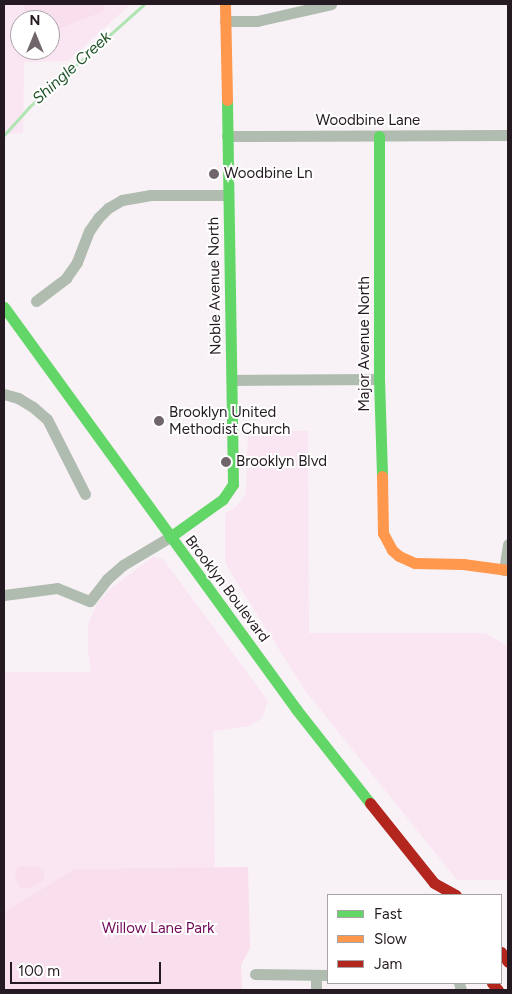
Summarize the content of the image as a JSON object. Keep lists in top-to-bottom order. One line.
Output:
{"streets":{"street":["Woodbine Lane","Noble Avenue North","Major Avenue North","Brooklyn Boulevard"]},"crossings":[["Woodbine Lane","Noble Avenue North"],["Woodbine Lane","Major Avenue North"],["Noble Avenue North","Brooklyn Boulevard"]],"water":["Shingle Creek"],"parks":["Willow Lane Park"],"places":["Woodbine Ln","Brooklyn United Methodist Church","Brooklyn Blvd"],"legend":["Fast","Slow","Jam"],"scale_bar":"100 m","north":"top"}
